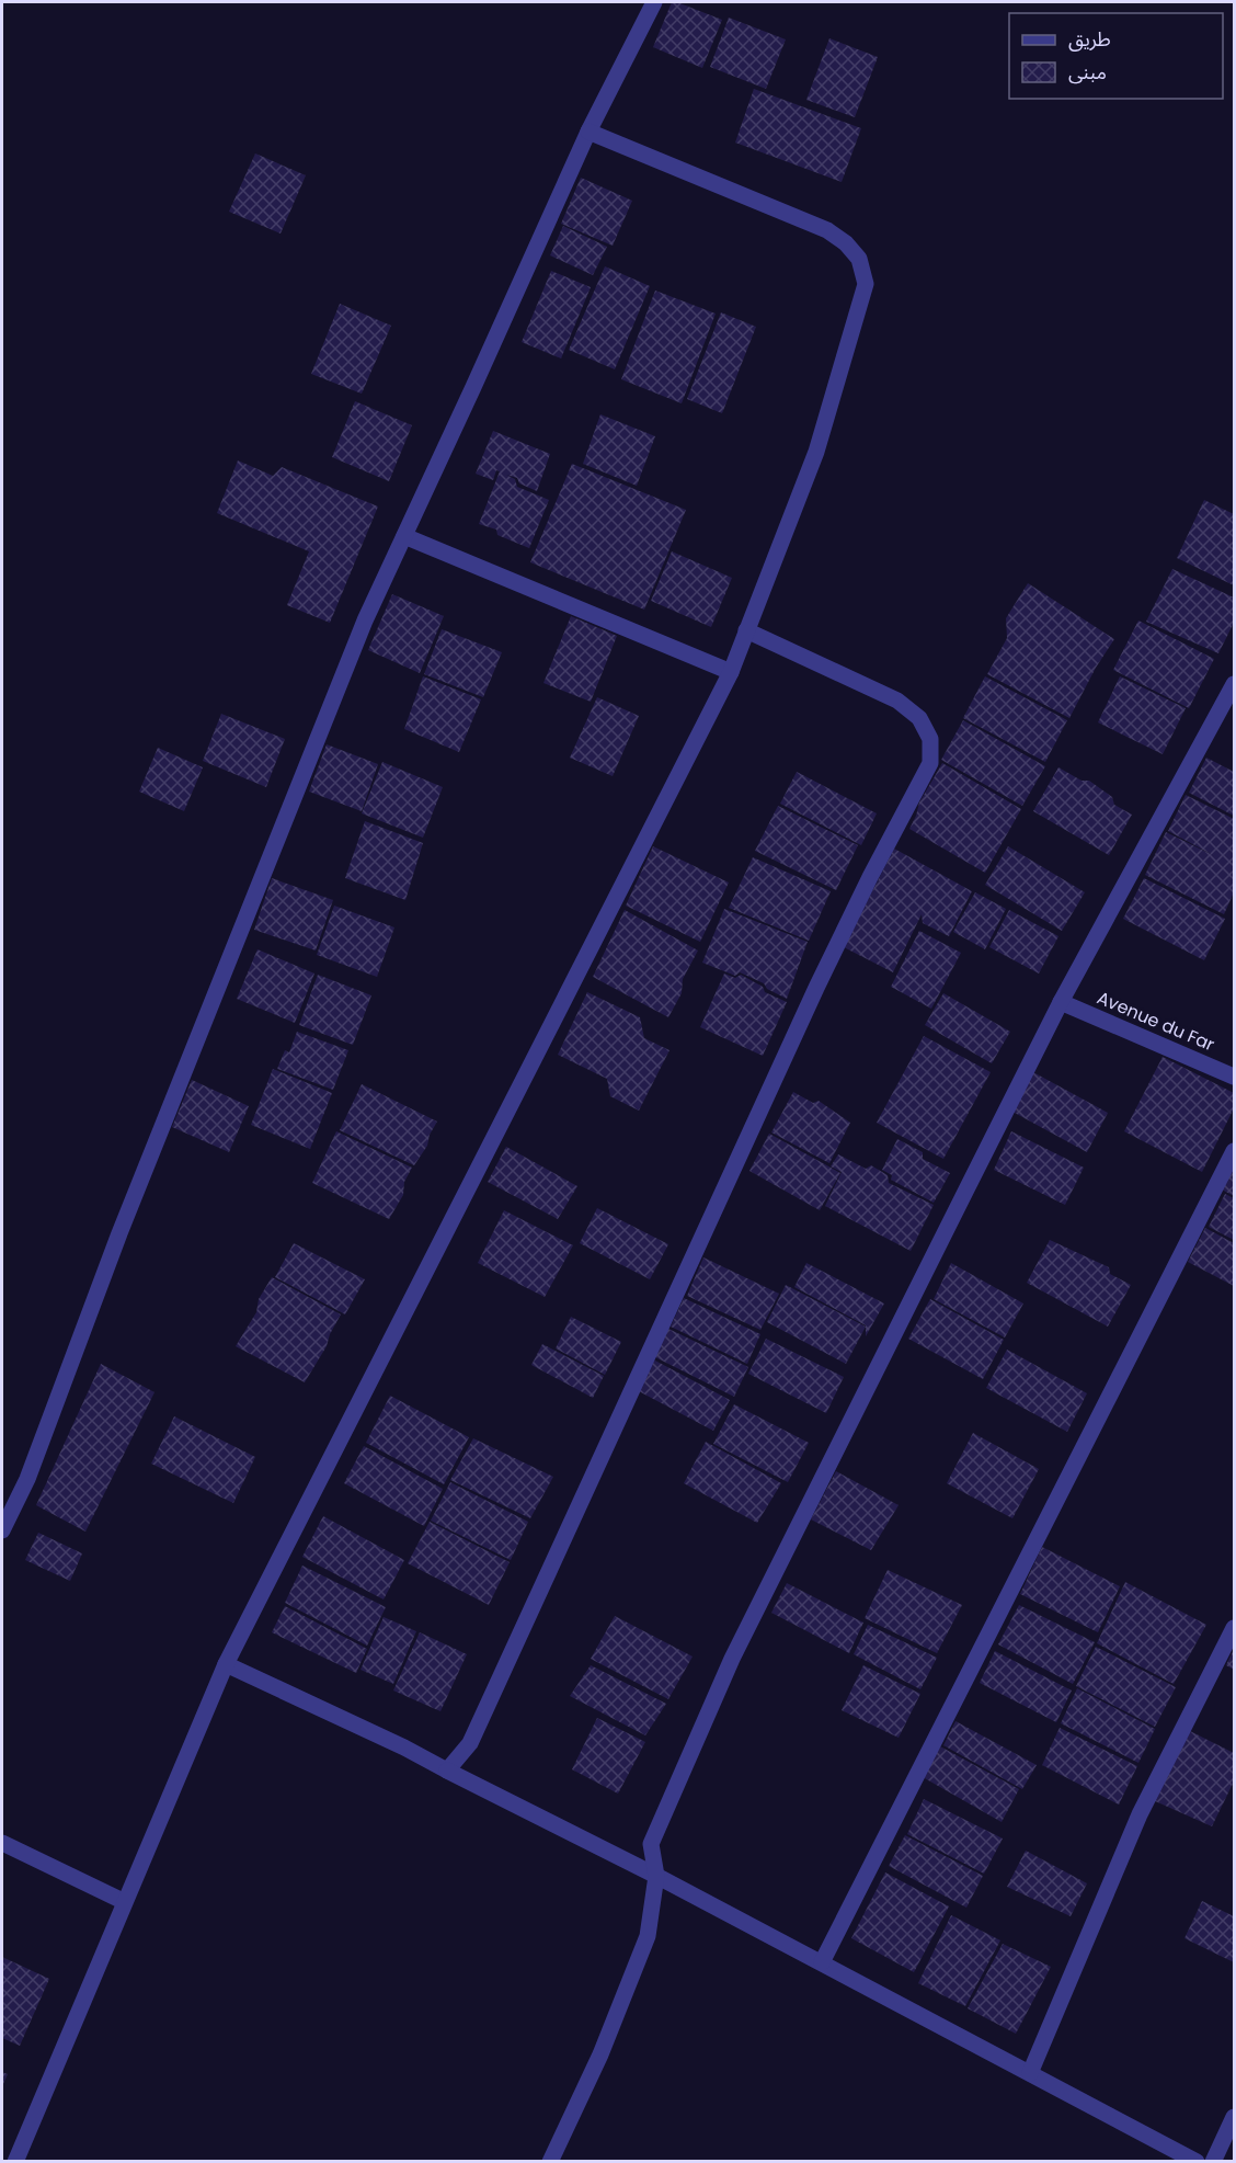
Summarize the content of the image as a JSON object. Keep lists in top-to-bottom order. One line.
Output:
{"streets":{"street":["Avenue du Far"]},"legend":["طريق","مبنى"]}
